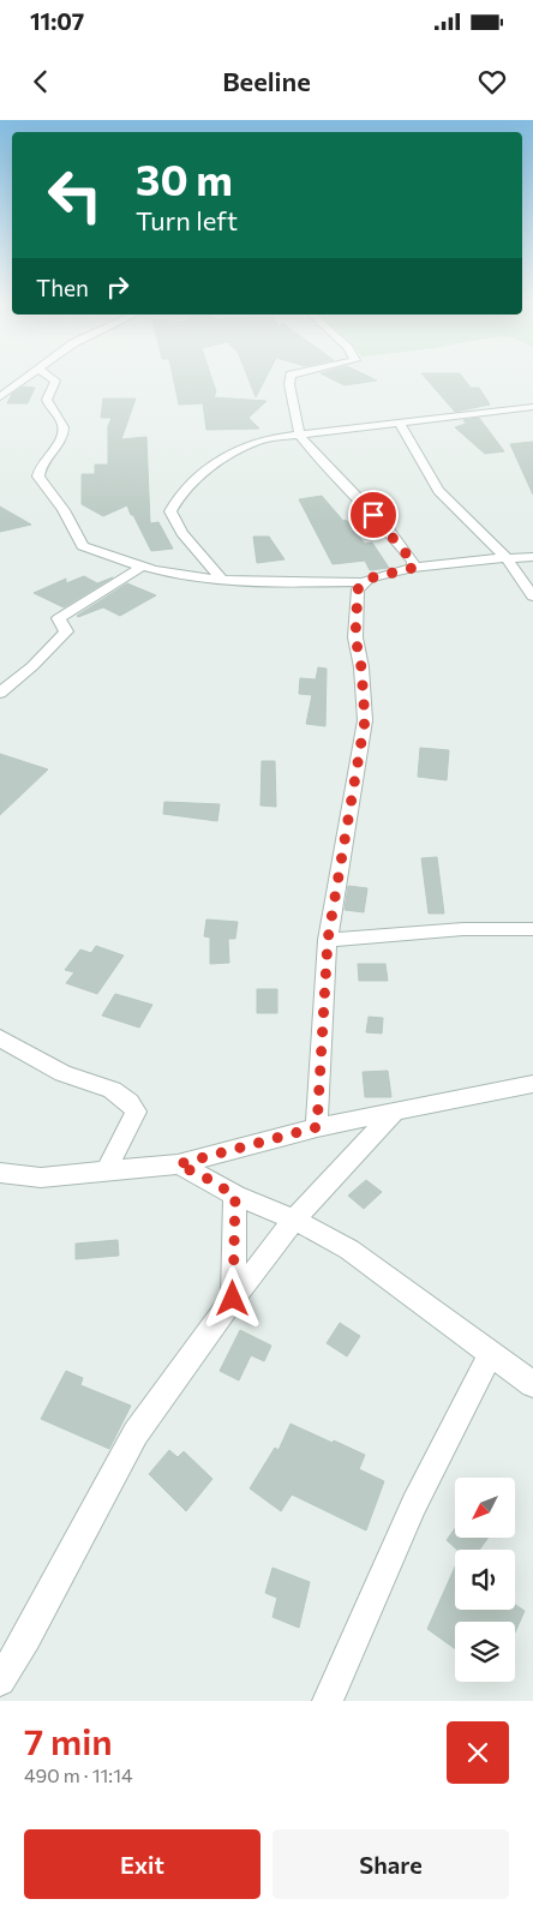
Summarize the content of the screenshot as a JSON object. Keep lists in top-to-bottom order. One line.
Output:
{"north":"bottom left","page":{"status":"11:07","header":"Beeline","turn":["30 m","Turn left"],"then":"Then","heading":["7 min","490 m · 11:14"],"buttons":["Exit","Share"]}}
